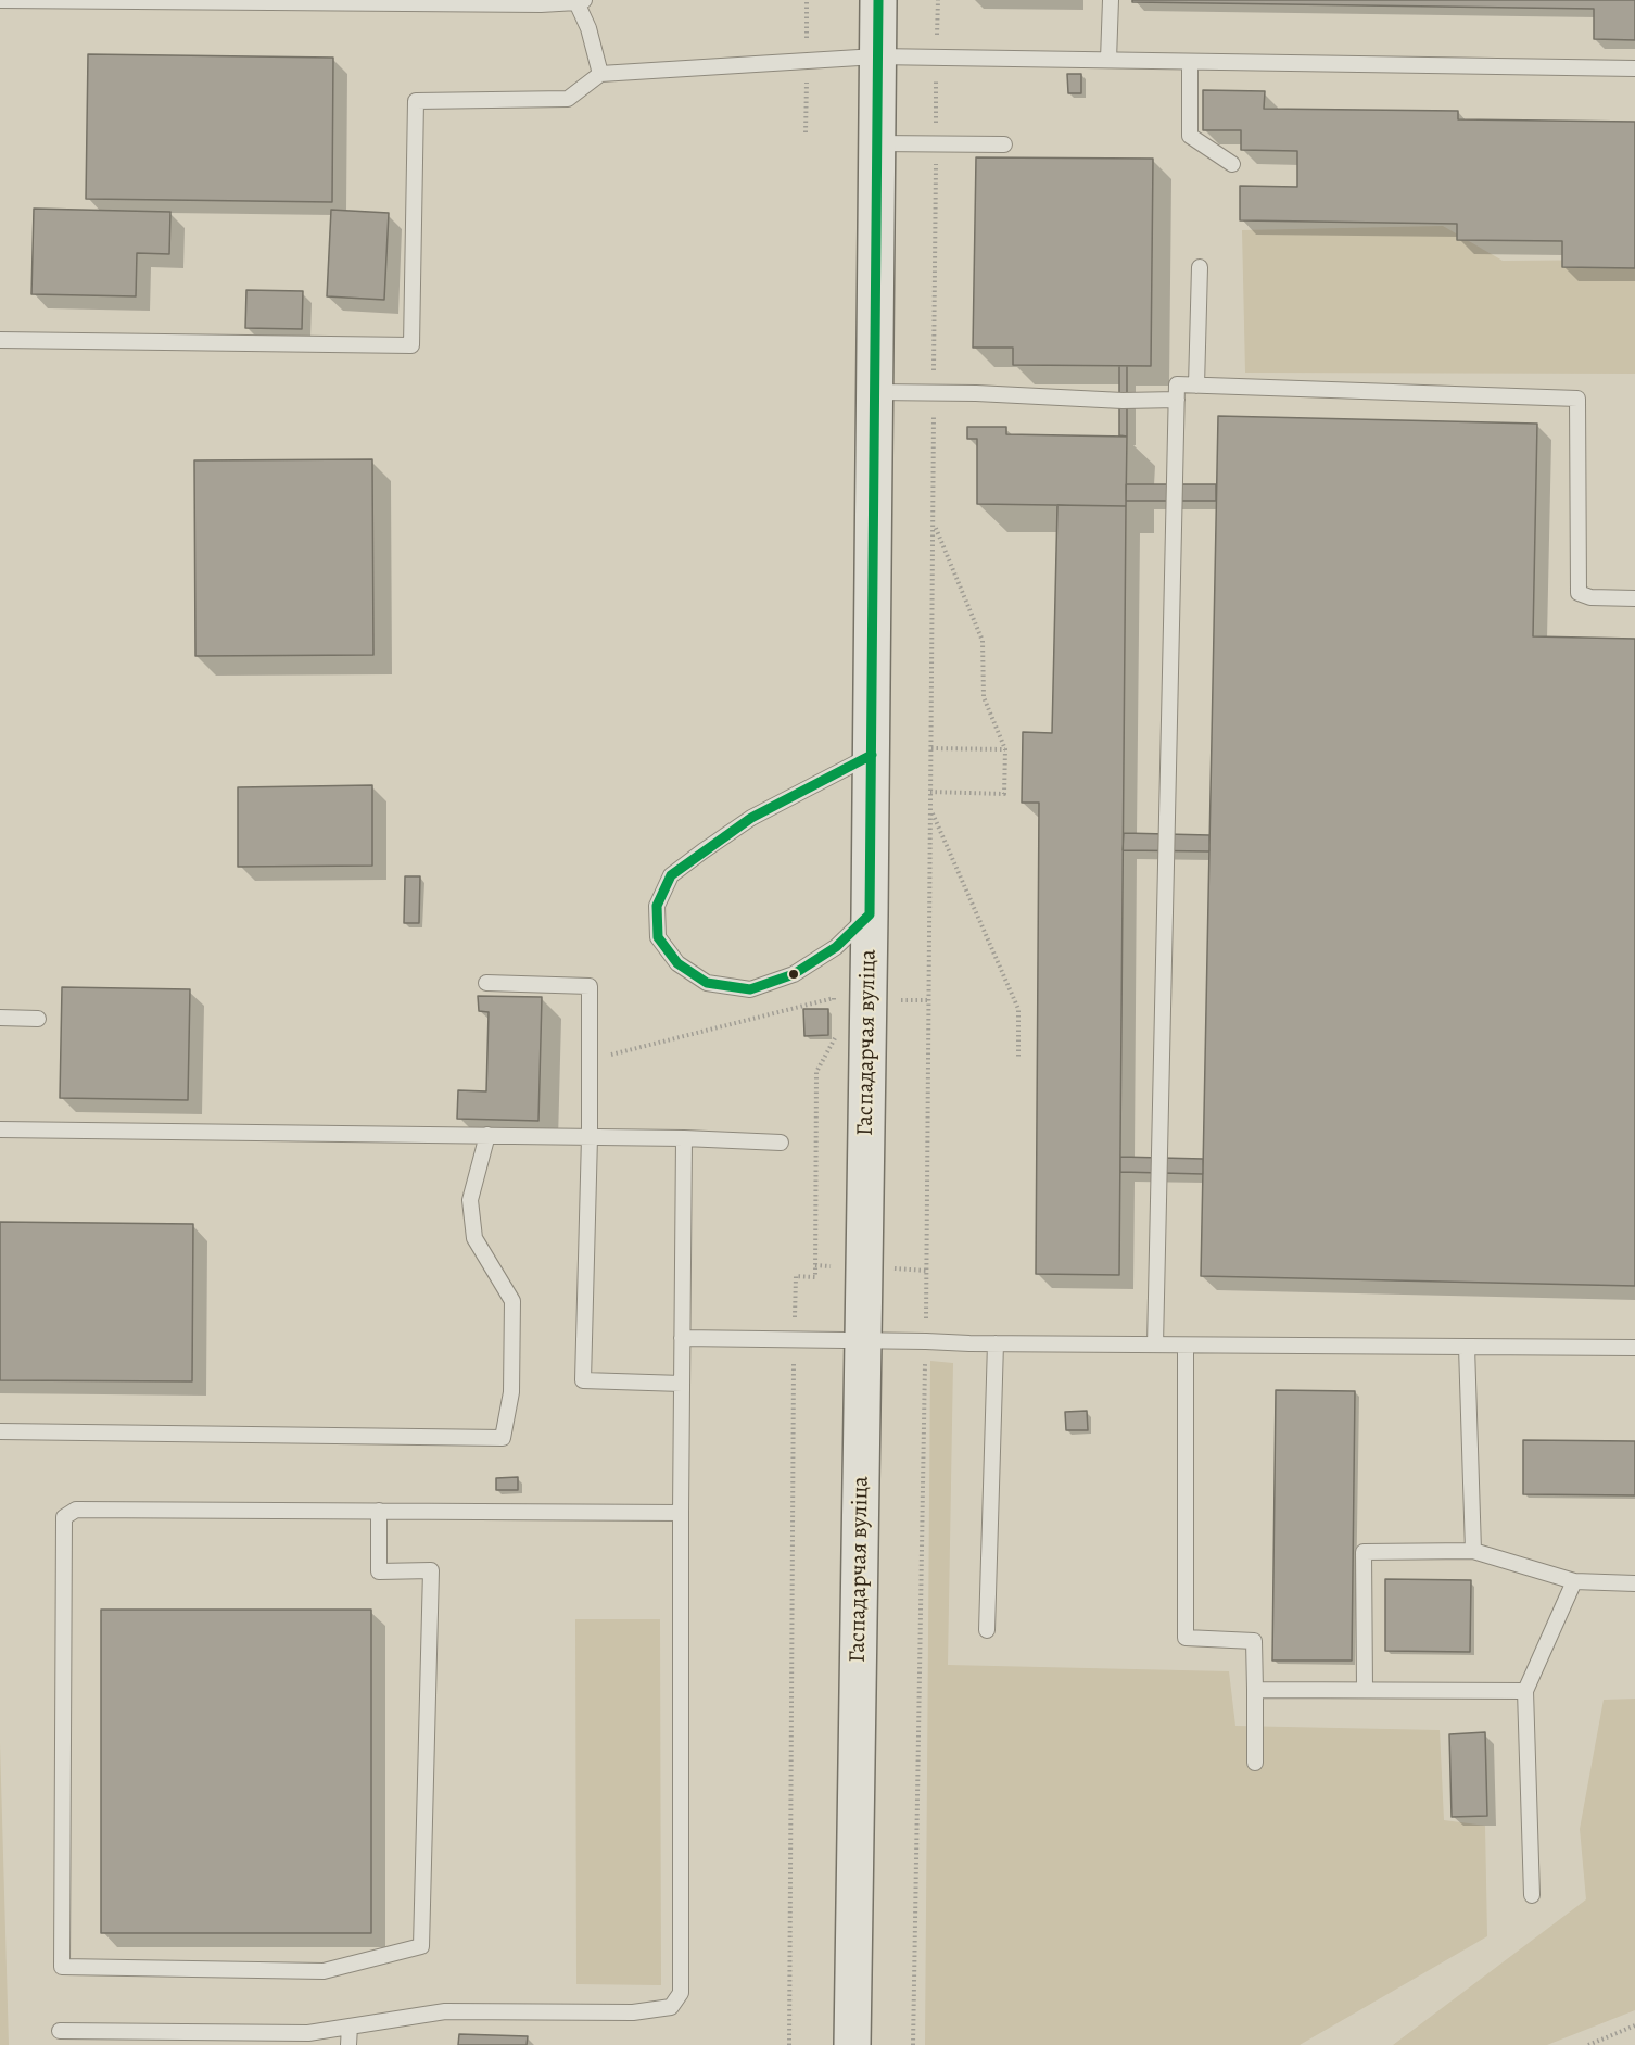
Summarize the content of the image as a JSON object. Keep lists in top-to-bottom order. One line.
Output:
{"streets":{"street":["Гаспадарчая вуліца"]}}
